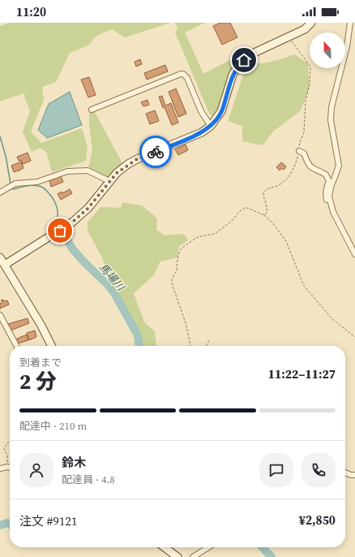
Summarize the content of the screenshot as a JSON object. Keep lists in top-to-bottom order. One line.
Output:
{"water":["馬場川"],"north":"top","page":{"status":"11:20","heading":["2 分","到着まで","11:22–11:27"],"panel":["鈴木","配達員 · 4.8","注文 #9121","¥2,850"],"bar":"配達中 · 210 m"}}
